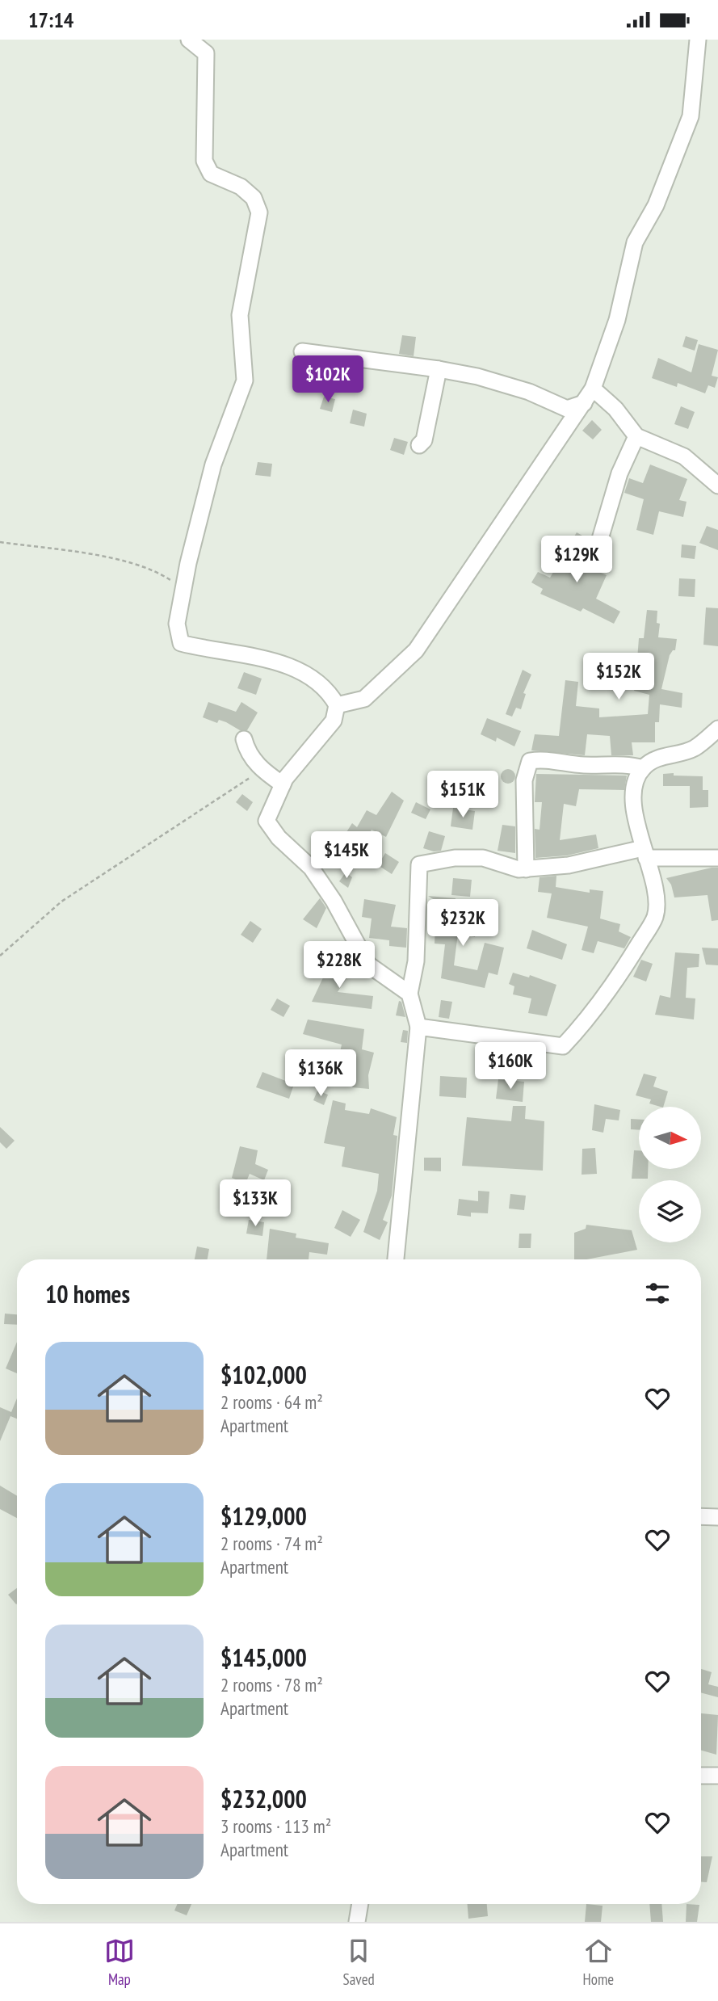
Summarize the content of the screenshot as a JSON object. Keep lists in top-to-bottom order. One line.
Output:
{"north":"right","page":{"status":"17:14","price":["$102K","$129K","$152K","$151K","$145K","$232K","$228K","$160K","$136K","$133K"],"heading":"10 homes","list":[{"name":"$102,000","note":"2 rooms · 64 m² · Apartment"},{"name":"$129,000","note":"2 rooms · 74 m² · Apartment"},{"name":"$145,000","note":"2 rooms · 78 m² · Apartment"},{"name":"$232,000","note":"3 rooms · 113 m² · Apartment"}],"tabs":["Map","Saved","Home"]}}
